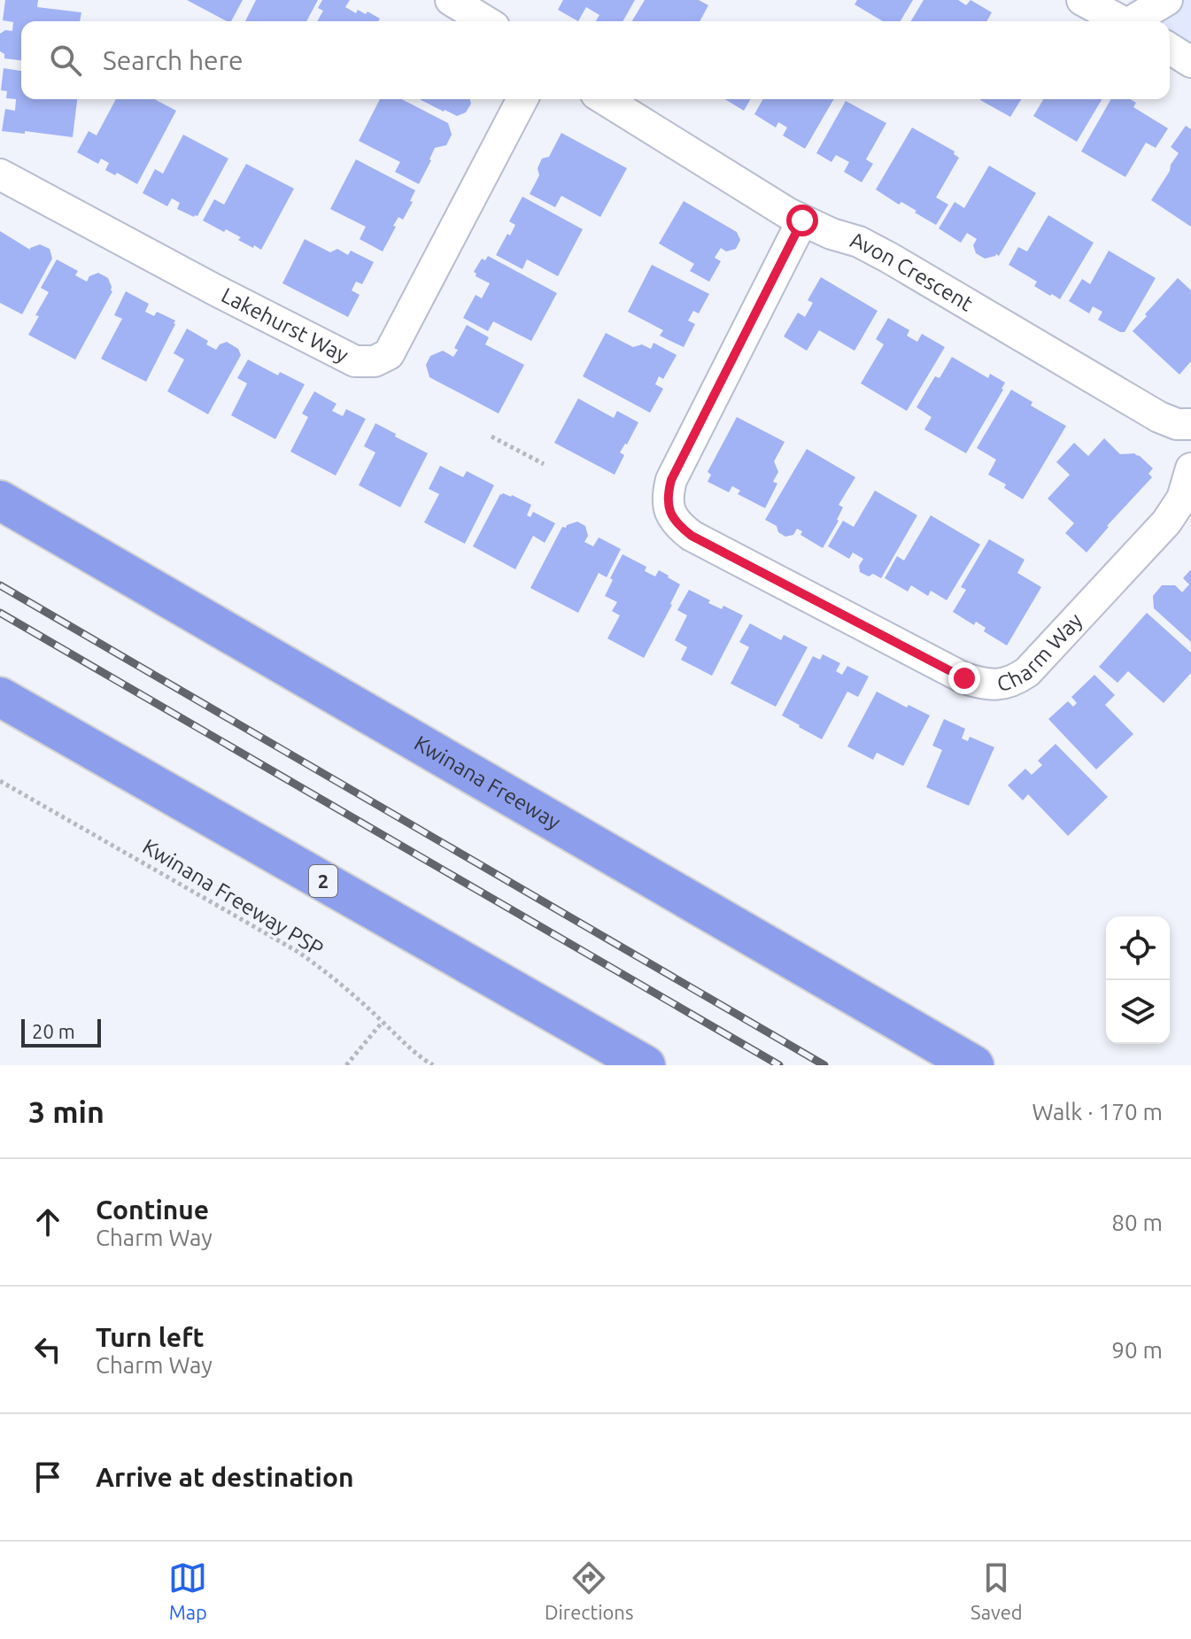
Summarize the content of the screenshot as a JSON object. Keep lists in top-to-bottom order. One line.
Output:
{"streets":{"highway":["Kwinana Freeway","2"],"street":["Avon Crescent","Lakehurst Way","Charm Way"],"path":["Kwinana Freeway PSP"]},"crossings":[["Avon Crescent","Charm Way"]],"scale_bar":"20 m","page":{"search":"Search here","scale":"20 m","heading":["3 min","Walk · 170 m"],"list":[["Continue","Charm Way","80 m"],["Turn left","Charm Way","90 m"],"Arrive at destination"],"nav":["Map","Directions","Saved"]}}
